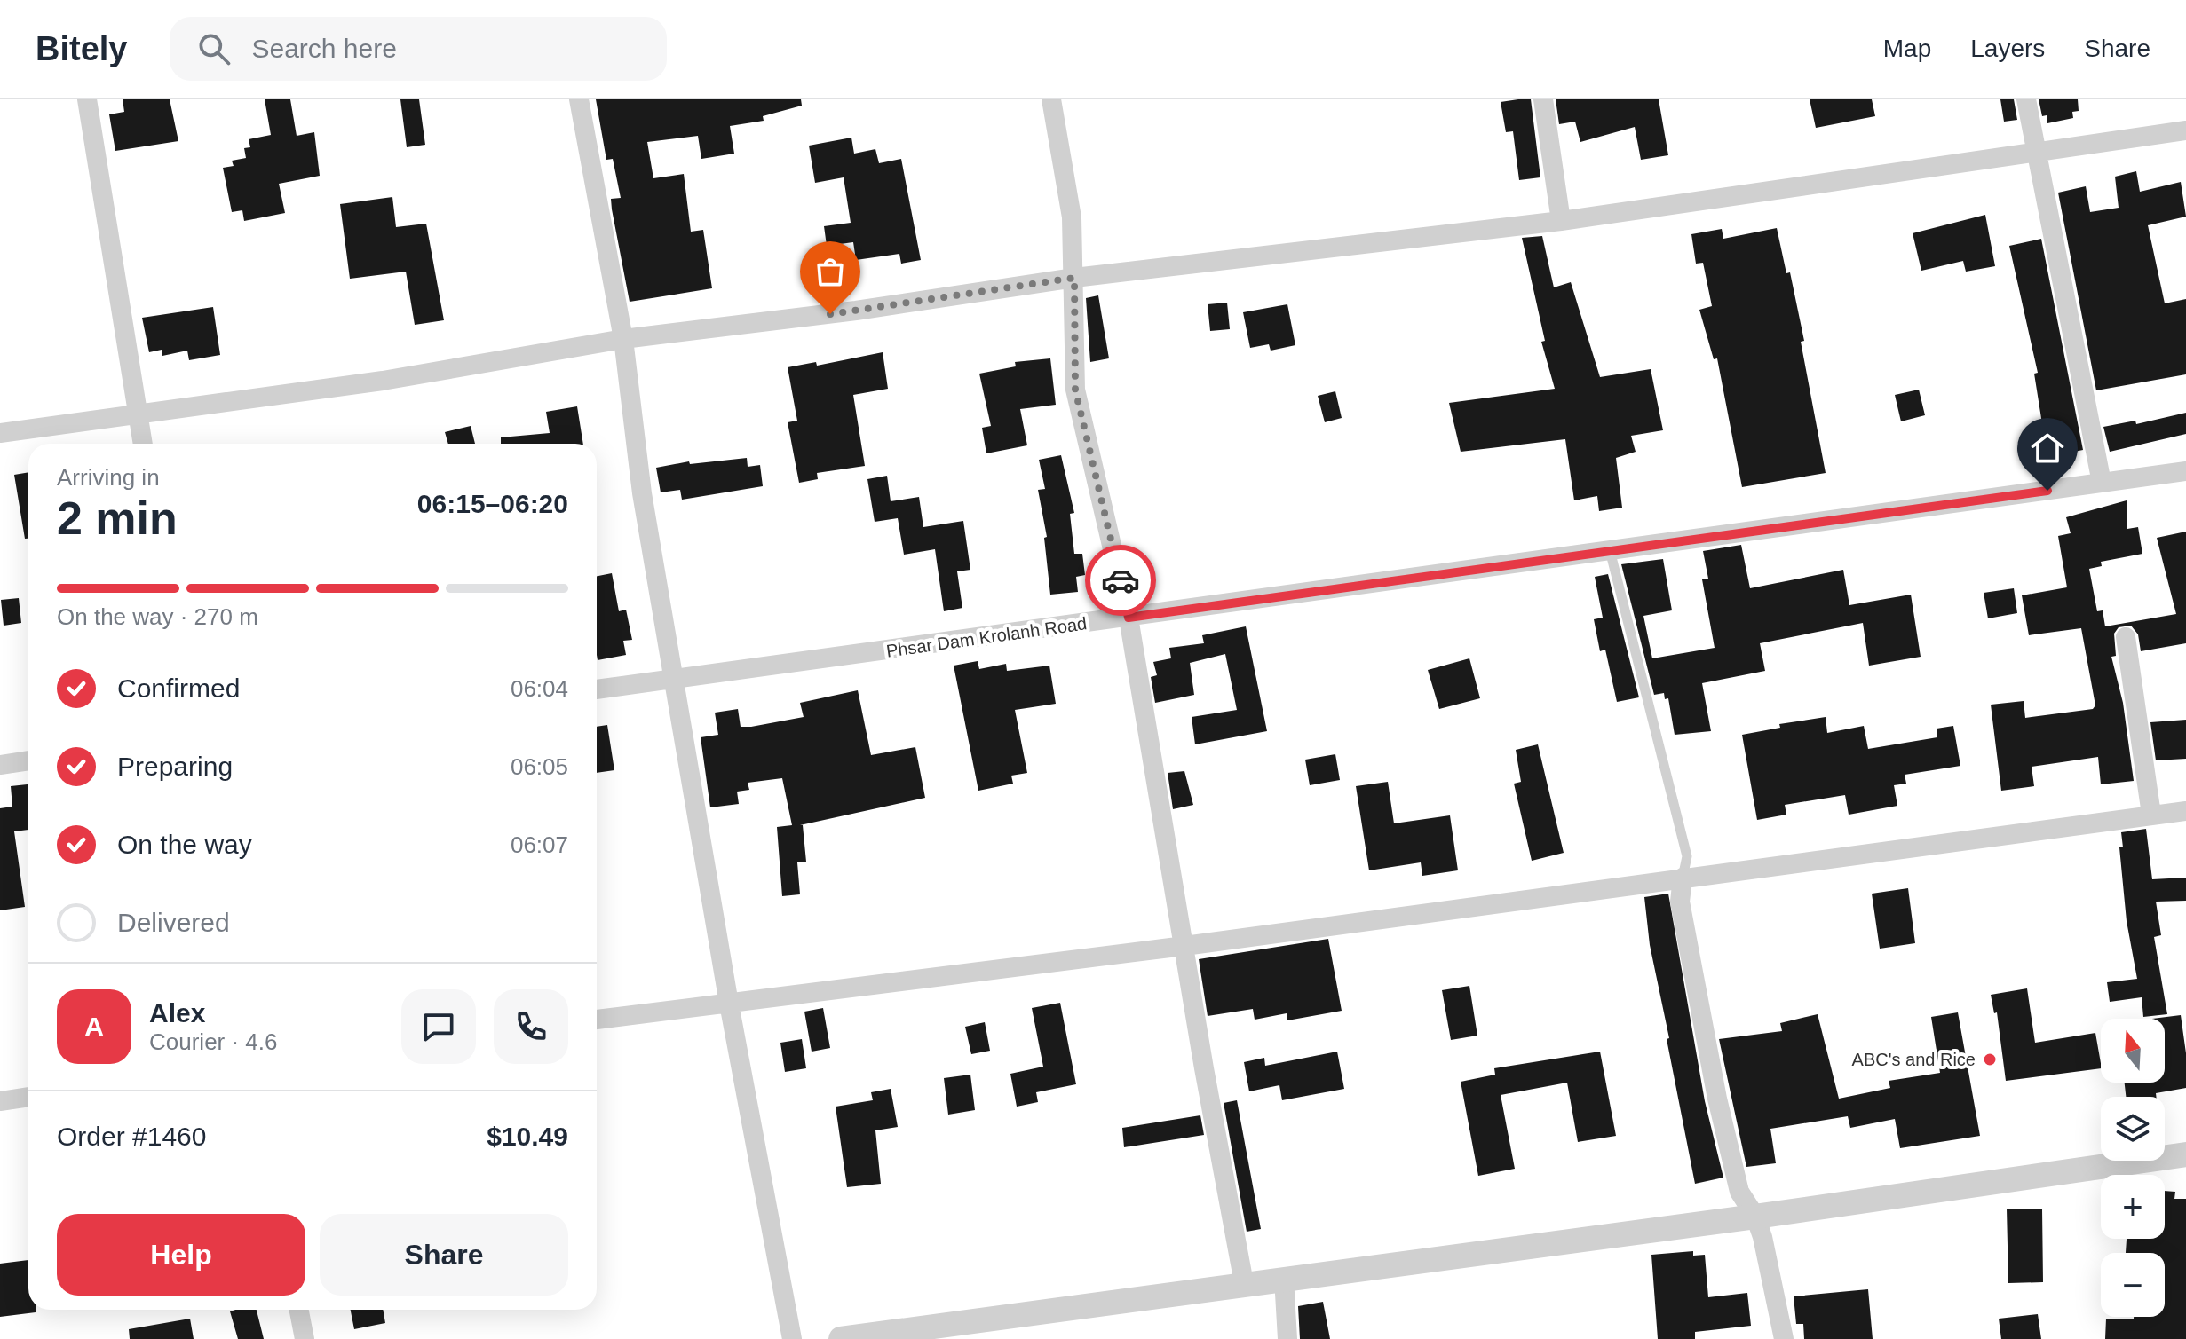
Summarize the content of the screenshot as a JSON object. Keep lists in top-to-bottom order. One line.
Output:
{"streets":{"street":["Phsar Dam Krolanh Road"]},"places":["ABC's and Rice"],"north":"top","page":{"header":"Bitely","search":"Search here","nav":["Map","Layers","Share"],"heading":["2 min","Arriving in","06:15–06:20"],"panel":["Alex","Courier · 4.6","Order #1460","$10.49"],"bar":"On the way · 270 m","list":[["Confirmed","06:04"],["Preparing","06:05"],["On the way","06:07"],"Delivered"],"round":"A","map_buttons":["+","−"],"buttons":["Help","Share"]}}
